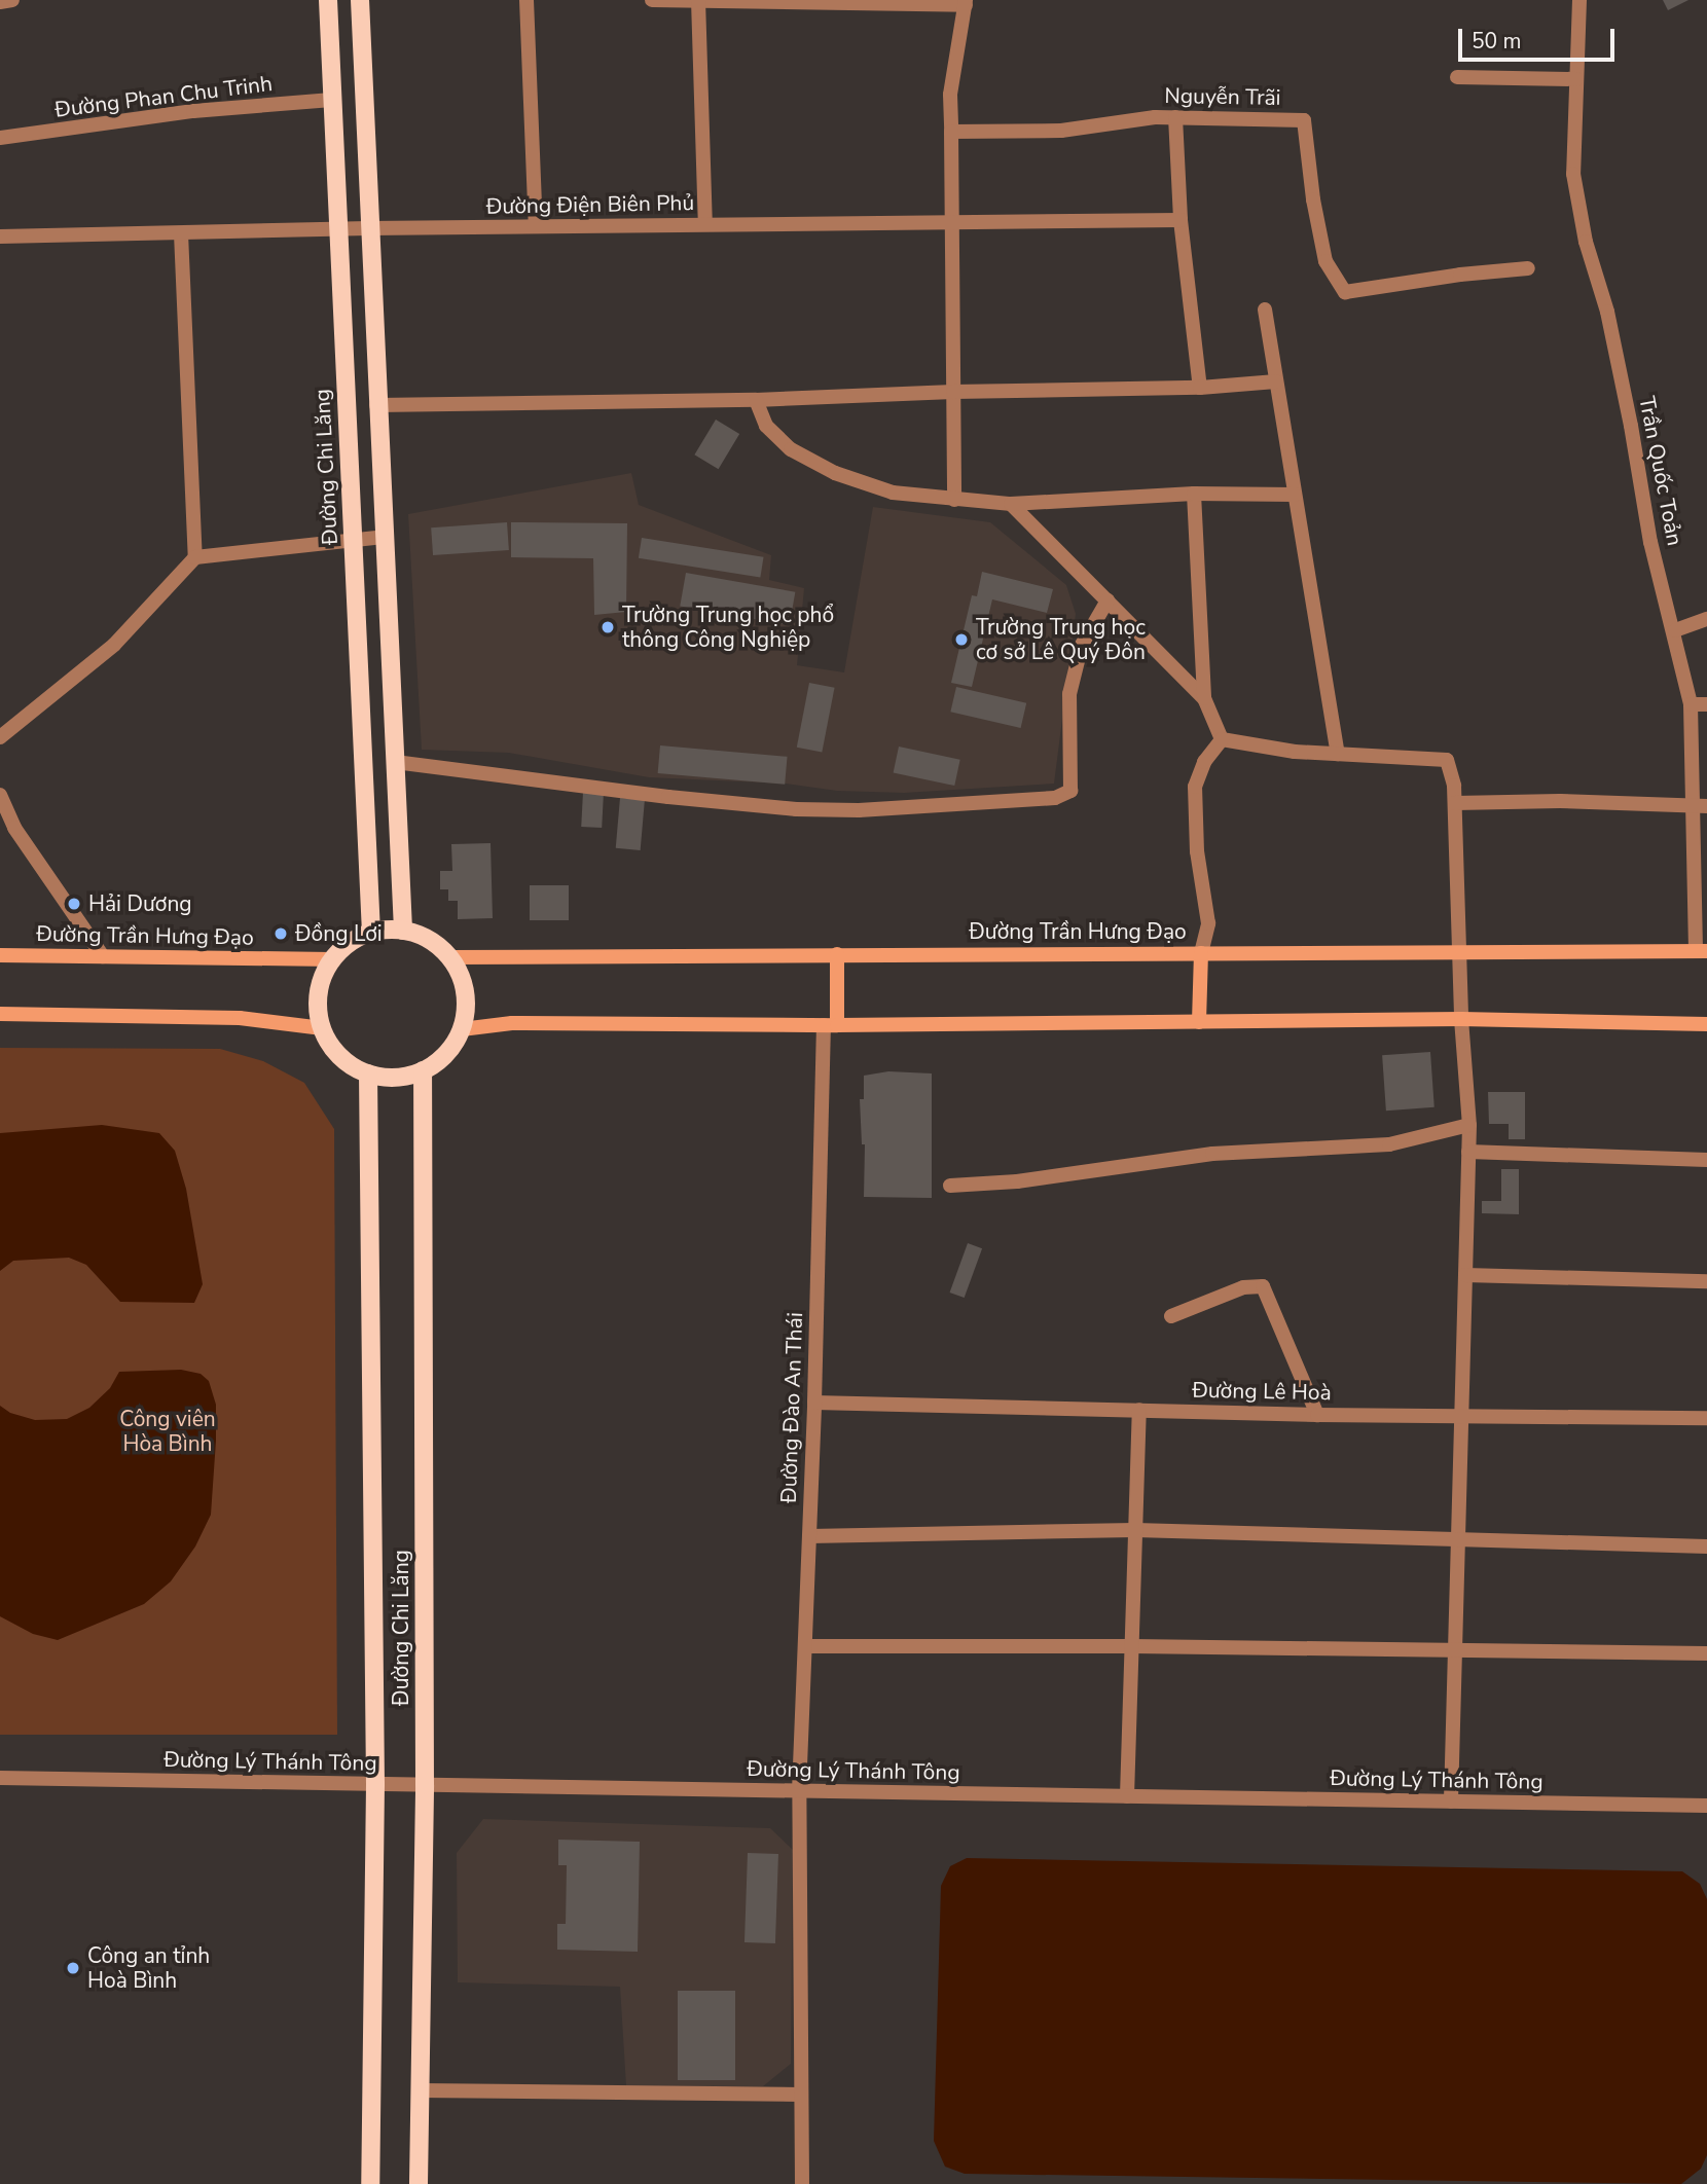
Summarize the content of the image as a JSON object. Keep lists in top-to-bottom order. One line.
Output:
{"streets":{"main road":["Đường Chi Lăng","Đường Trần Hưng Đạo"],"street":["Đường Phan Chu Trinh","Nguyễn Trãi","Đường Điện Biên Phủ","Trần Quốc Toản","Đường Lê Hoà","Đường Đào An Thái","Đường Lý Thánh Tông"]},"crossings":[["Đường Phan Chu Trinh","Đường Chi Lăng"],["Đường Điện Biên Phủ","Đường Chi Lăng"],["Đường Chi Lăng","Đường Trần Hưng Đạo"],["Đường Chi Lăng","Đường Lý Thánh Tông"],["Trần Quốc Toản","Đường Trần Hưng Đạo"],["Đường Lê Hoà","Đường Đào An Thái"],["Đường Đào An Thái","Đường Lý Thánh Tông"]],"parks":["Công viên Hòa Bình"],"places":["Trường Trung học phổ thông Công Nghiệp","Trường Trung học cơ sở Lê Quý Đôn","Hải Dương","Đồng Lơi","Công an tỉnh Hoà Bình"],"scale_bar":"50 m"}
